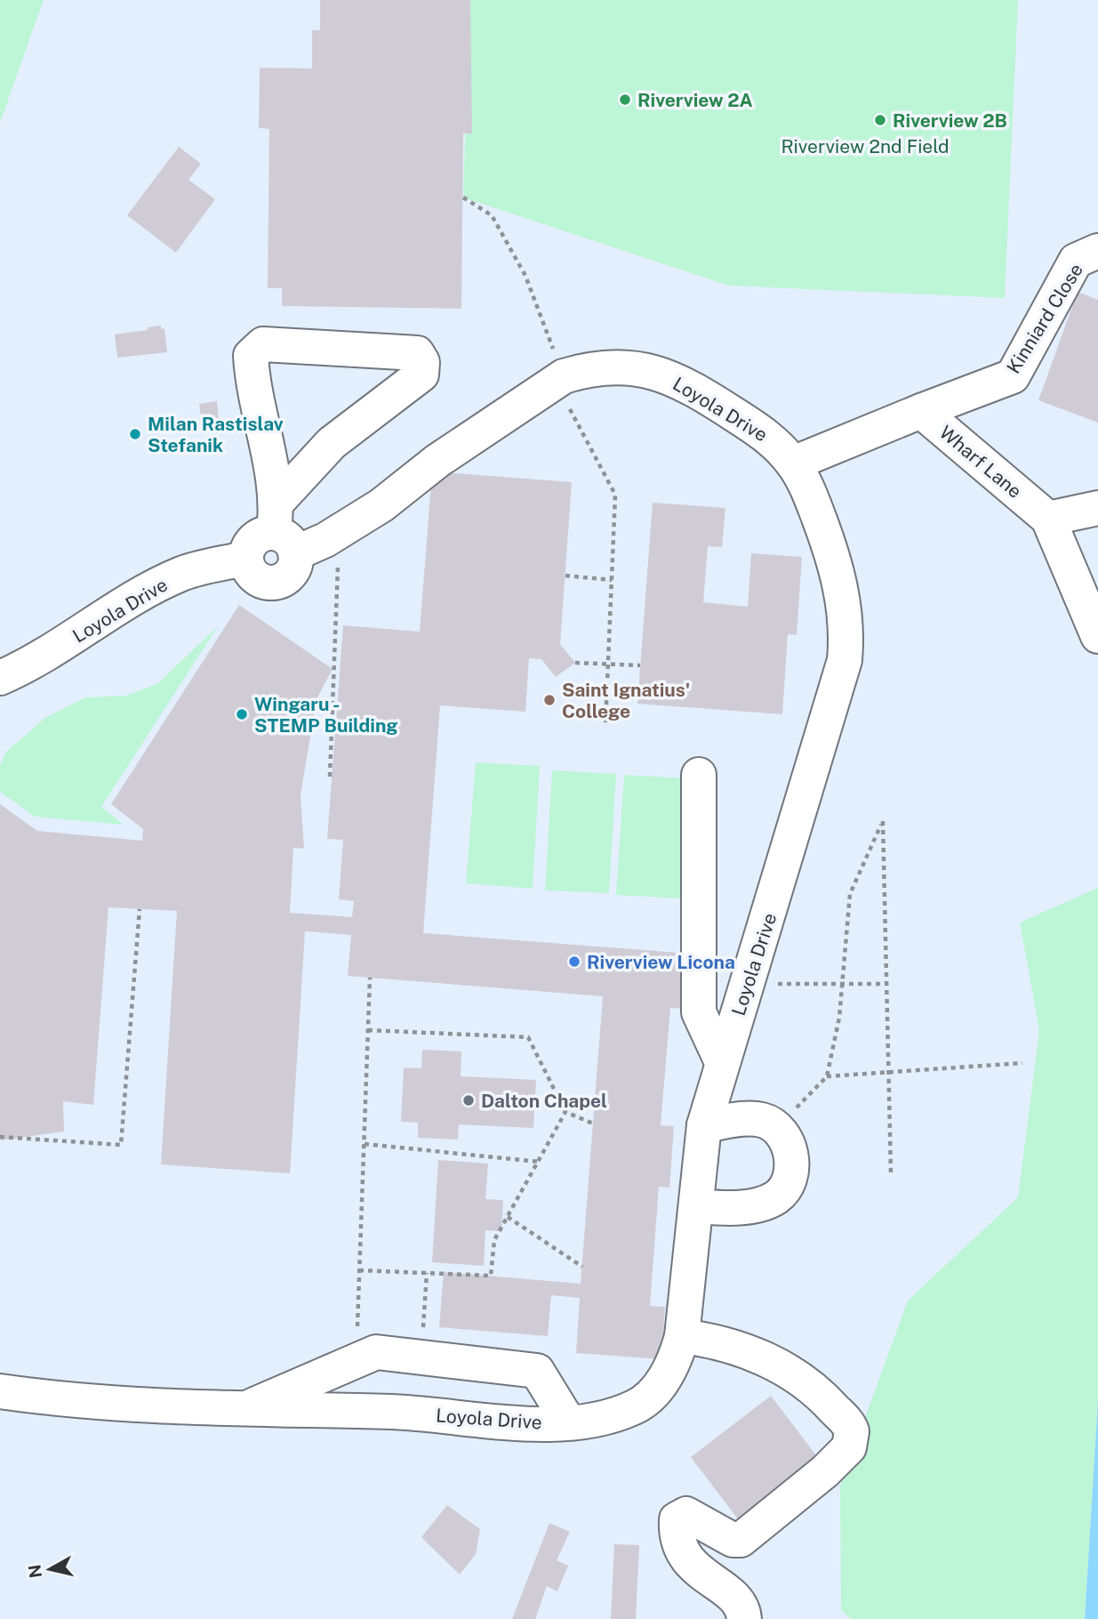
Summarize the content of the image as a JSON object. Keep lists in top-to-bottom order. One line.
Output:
{"streets":{"street":["Kinniard Close","Loyola Drive","Wharf Lane"]},"crossings":[["Kinniard Close","Wharf Lane"]],"parks":["Riverview 2nd Field"],"places":["Riverview 2A","Riverview 2B","Milan Rastislav Stefanik","Saint Ignatius' College","Wingaru - STEMP Building","Riverview Licona","Dalton Chapel"],"north":"left"}
